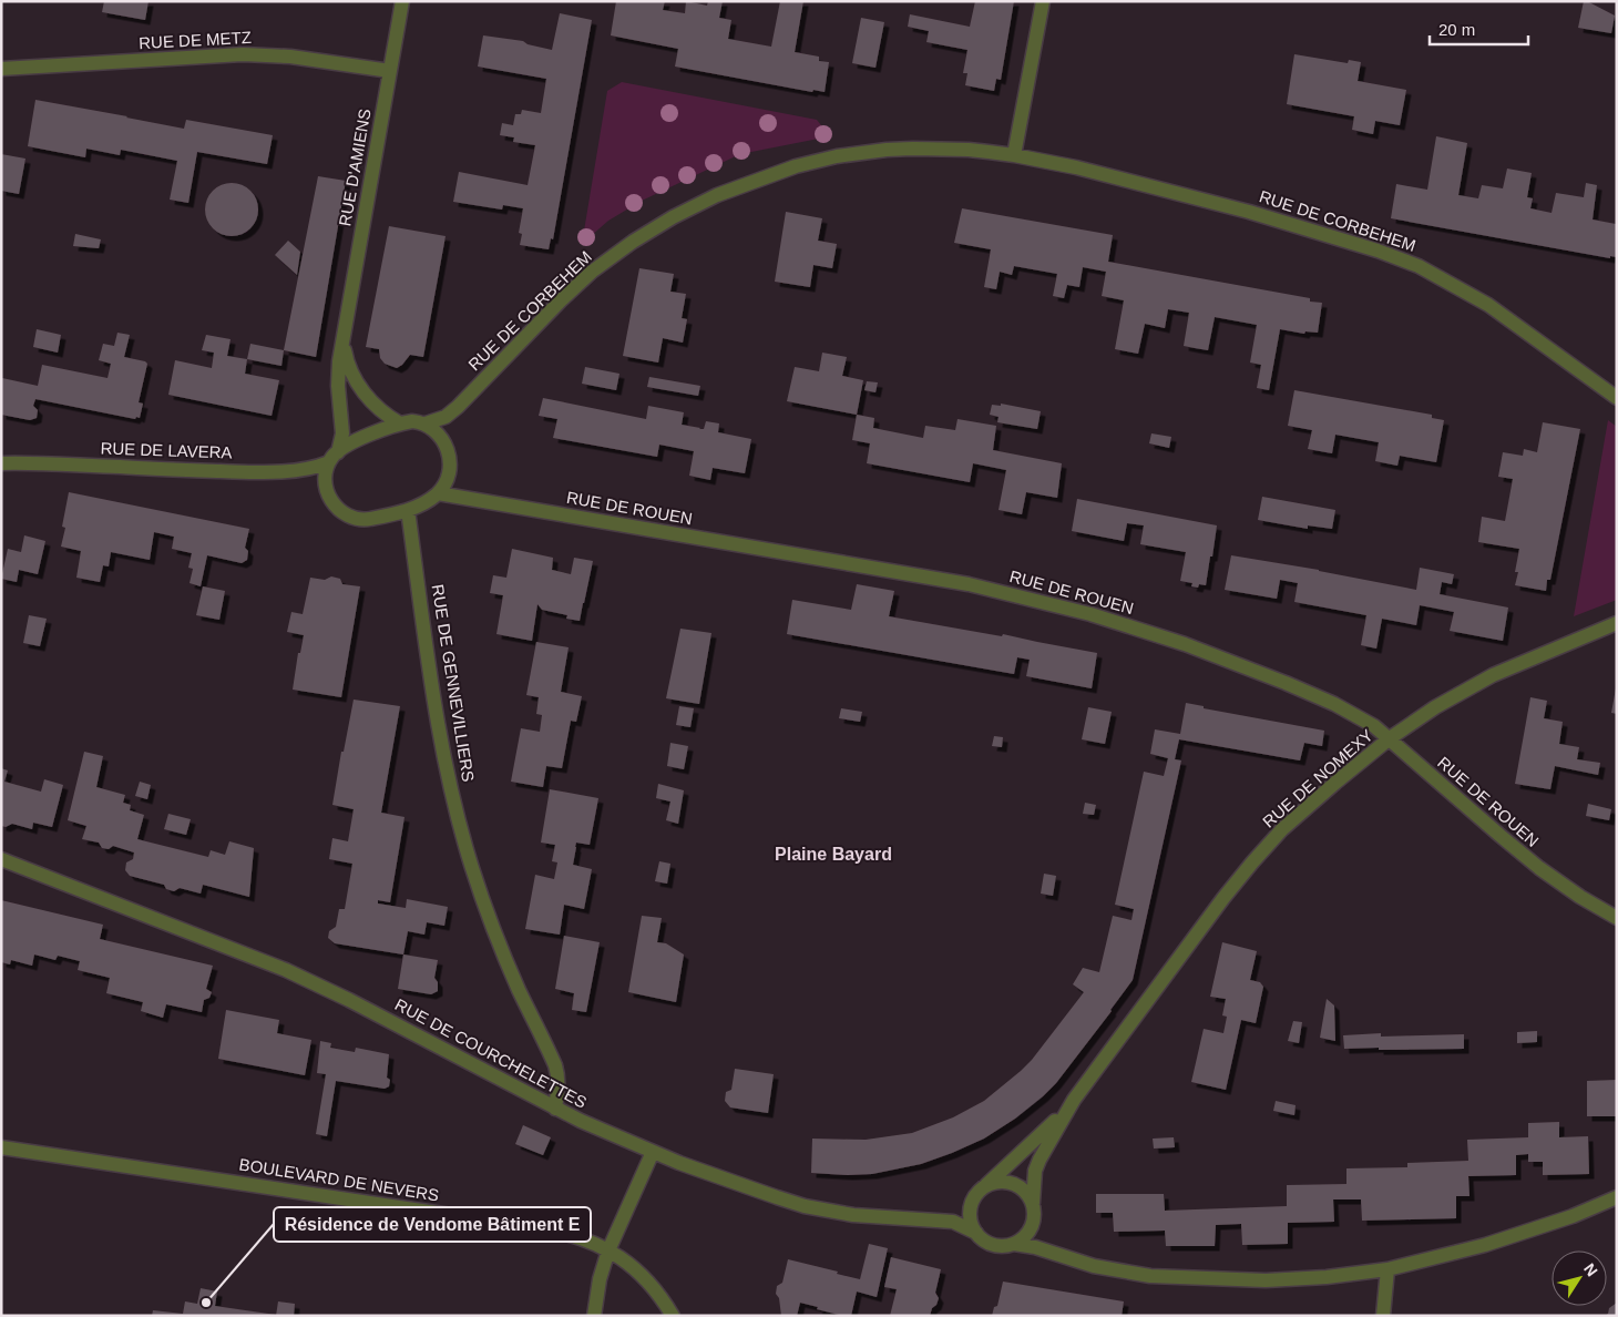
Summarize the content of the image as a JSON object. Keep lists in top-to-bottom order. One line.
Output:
{"streets":{"street":["RUE DE METZ","RUE D'AMIENS","RUE DE CORBEHEM","RUE DE LAVERA","RUE DE ROUEN","RUE DE GENNEVILLIERS","RUE DE NOMEXY","RUE DE COURCHELETTES","BOULEVARD DE NEVERS"]},"crossings":[["RUE DE METZ","RUE D'AMIENS"],["RUE D'AMIENS","RUE DE CORBEHEM"],["RUE D'AMIENS","RUE DE LAVERA"],["RUE D'AMIENS","RUE DE ROUEN"],["RUE D'AMIENS","RUE DE GENNEVILLIERS"],["RUE DE CORBEHEM","RUE DE LAVERA"],["RUE DE CORBEHEM","RUE DE ROUEN"],["RUE DE CORBEHEM","RUE DE GENNEVILLIERS"],["RUE DE LAVERA","RUE DE ROUEN"],["RUE DE LAVERA","RUE DE GENNEVILLIERS"],["RUE DE ROUEN","RUE DE GENNEVILLIERS"],["RUE DE ROUEN","RUE DE NOMEXY"],["RUE DE GENNEVILLIERS","RUE DE COURCHELETTES"],["RUE DE NOMEXY","RUE DE COURCHELETTES"]],"districts":["Plaine Bayard"],"places":["Résidence de Vendome Bâtiment E"],"scale_bar":"20 m","north":"top right"}
